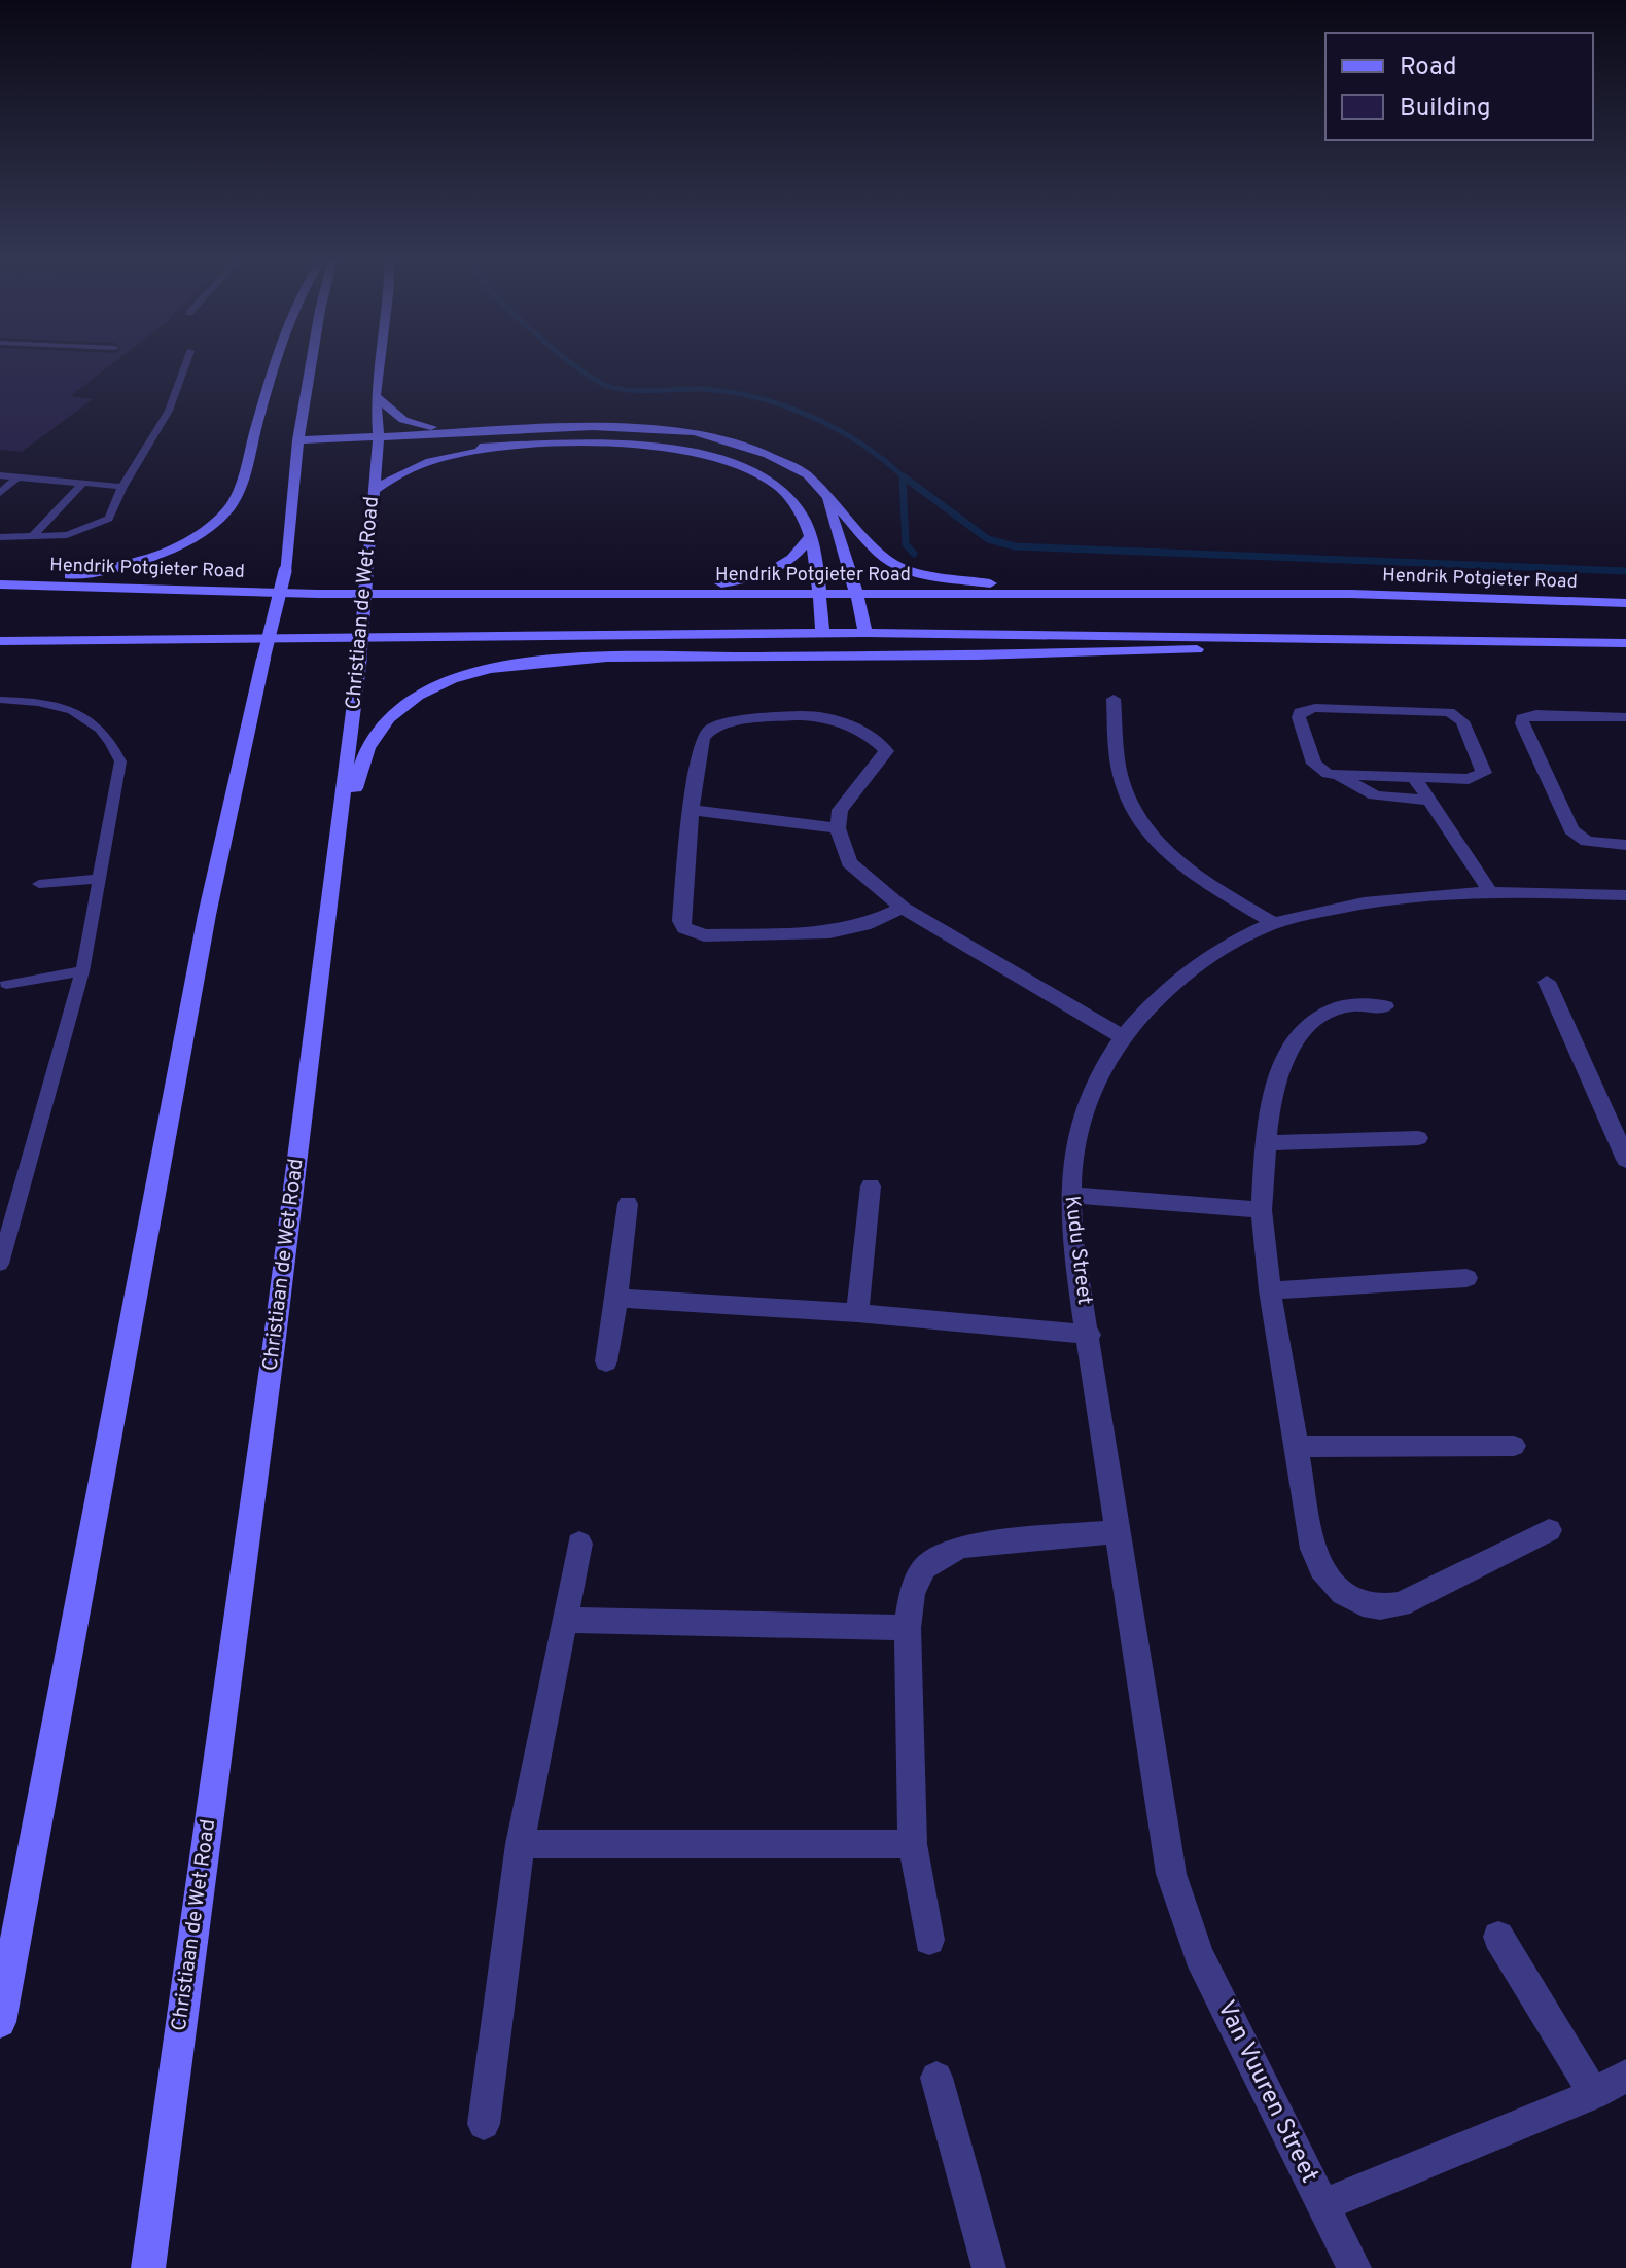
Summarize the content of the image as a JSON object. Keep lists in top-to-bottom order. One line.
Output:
{"streets":{"main road":["Hendrik Potgieter Road","Christiaan de Wet Road"],"street":["Kudu Street","Van Vuuren Street"]},"crossings":[["Kudu Street","Van Vuuren Street"]],"legend":["Road","Building"]}
